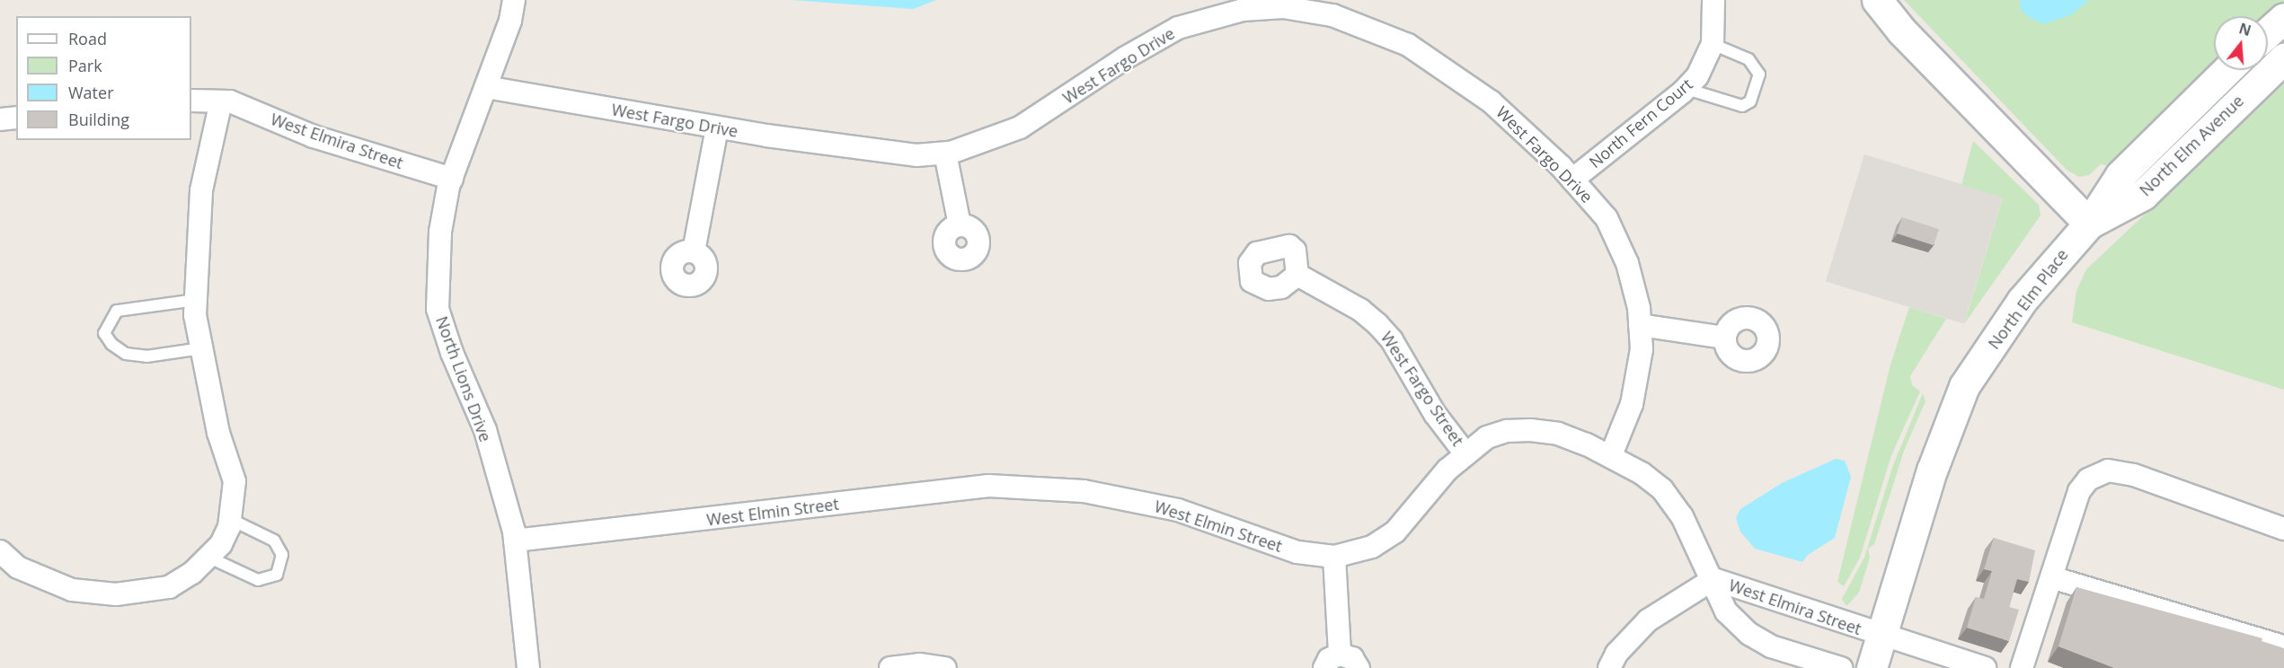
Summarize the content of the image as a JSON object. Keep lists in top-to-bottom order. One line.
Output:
{"streets":{"main road":["North Elm Avenue","North Elm Place"],"street":["West Fargo Drive","North Fern Court","West Elmira Street","North Lions Drive","West Fargo Street","West Elmin Street"]},"crossings":[["West Fargo Drive","North Fern Court"],["West Fargo Drive","North Lions Drive"],["West Fargo Drive","West Elmin Street"],["West Elmira Street","North Elm Place"],["West Elmira Street","North Lions Drive"],["West Elmira Street","West Elmin Street"],["North Elm Avenue","North Elm Place"],["North Lions Drive","West Elmin Street"],["West Fargo Street","West Elmin Street"]],"legend":["Road","Park","Water","Building"],"north":"top"}
